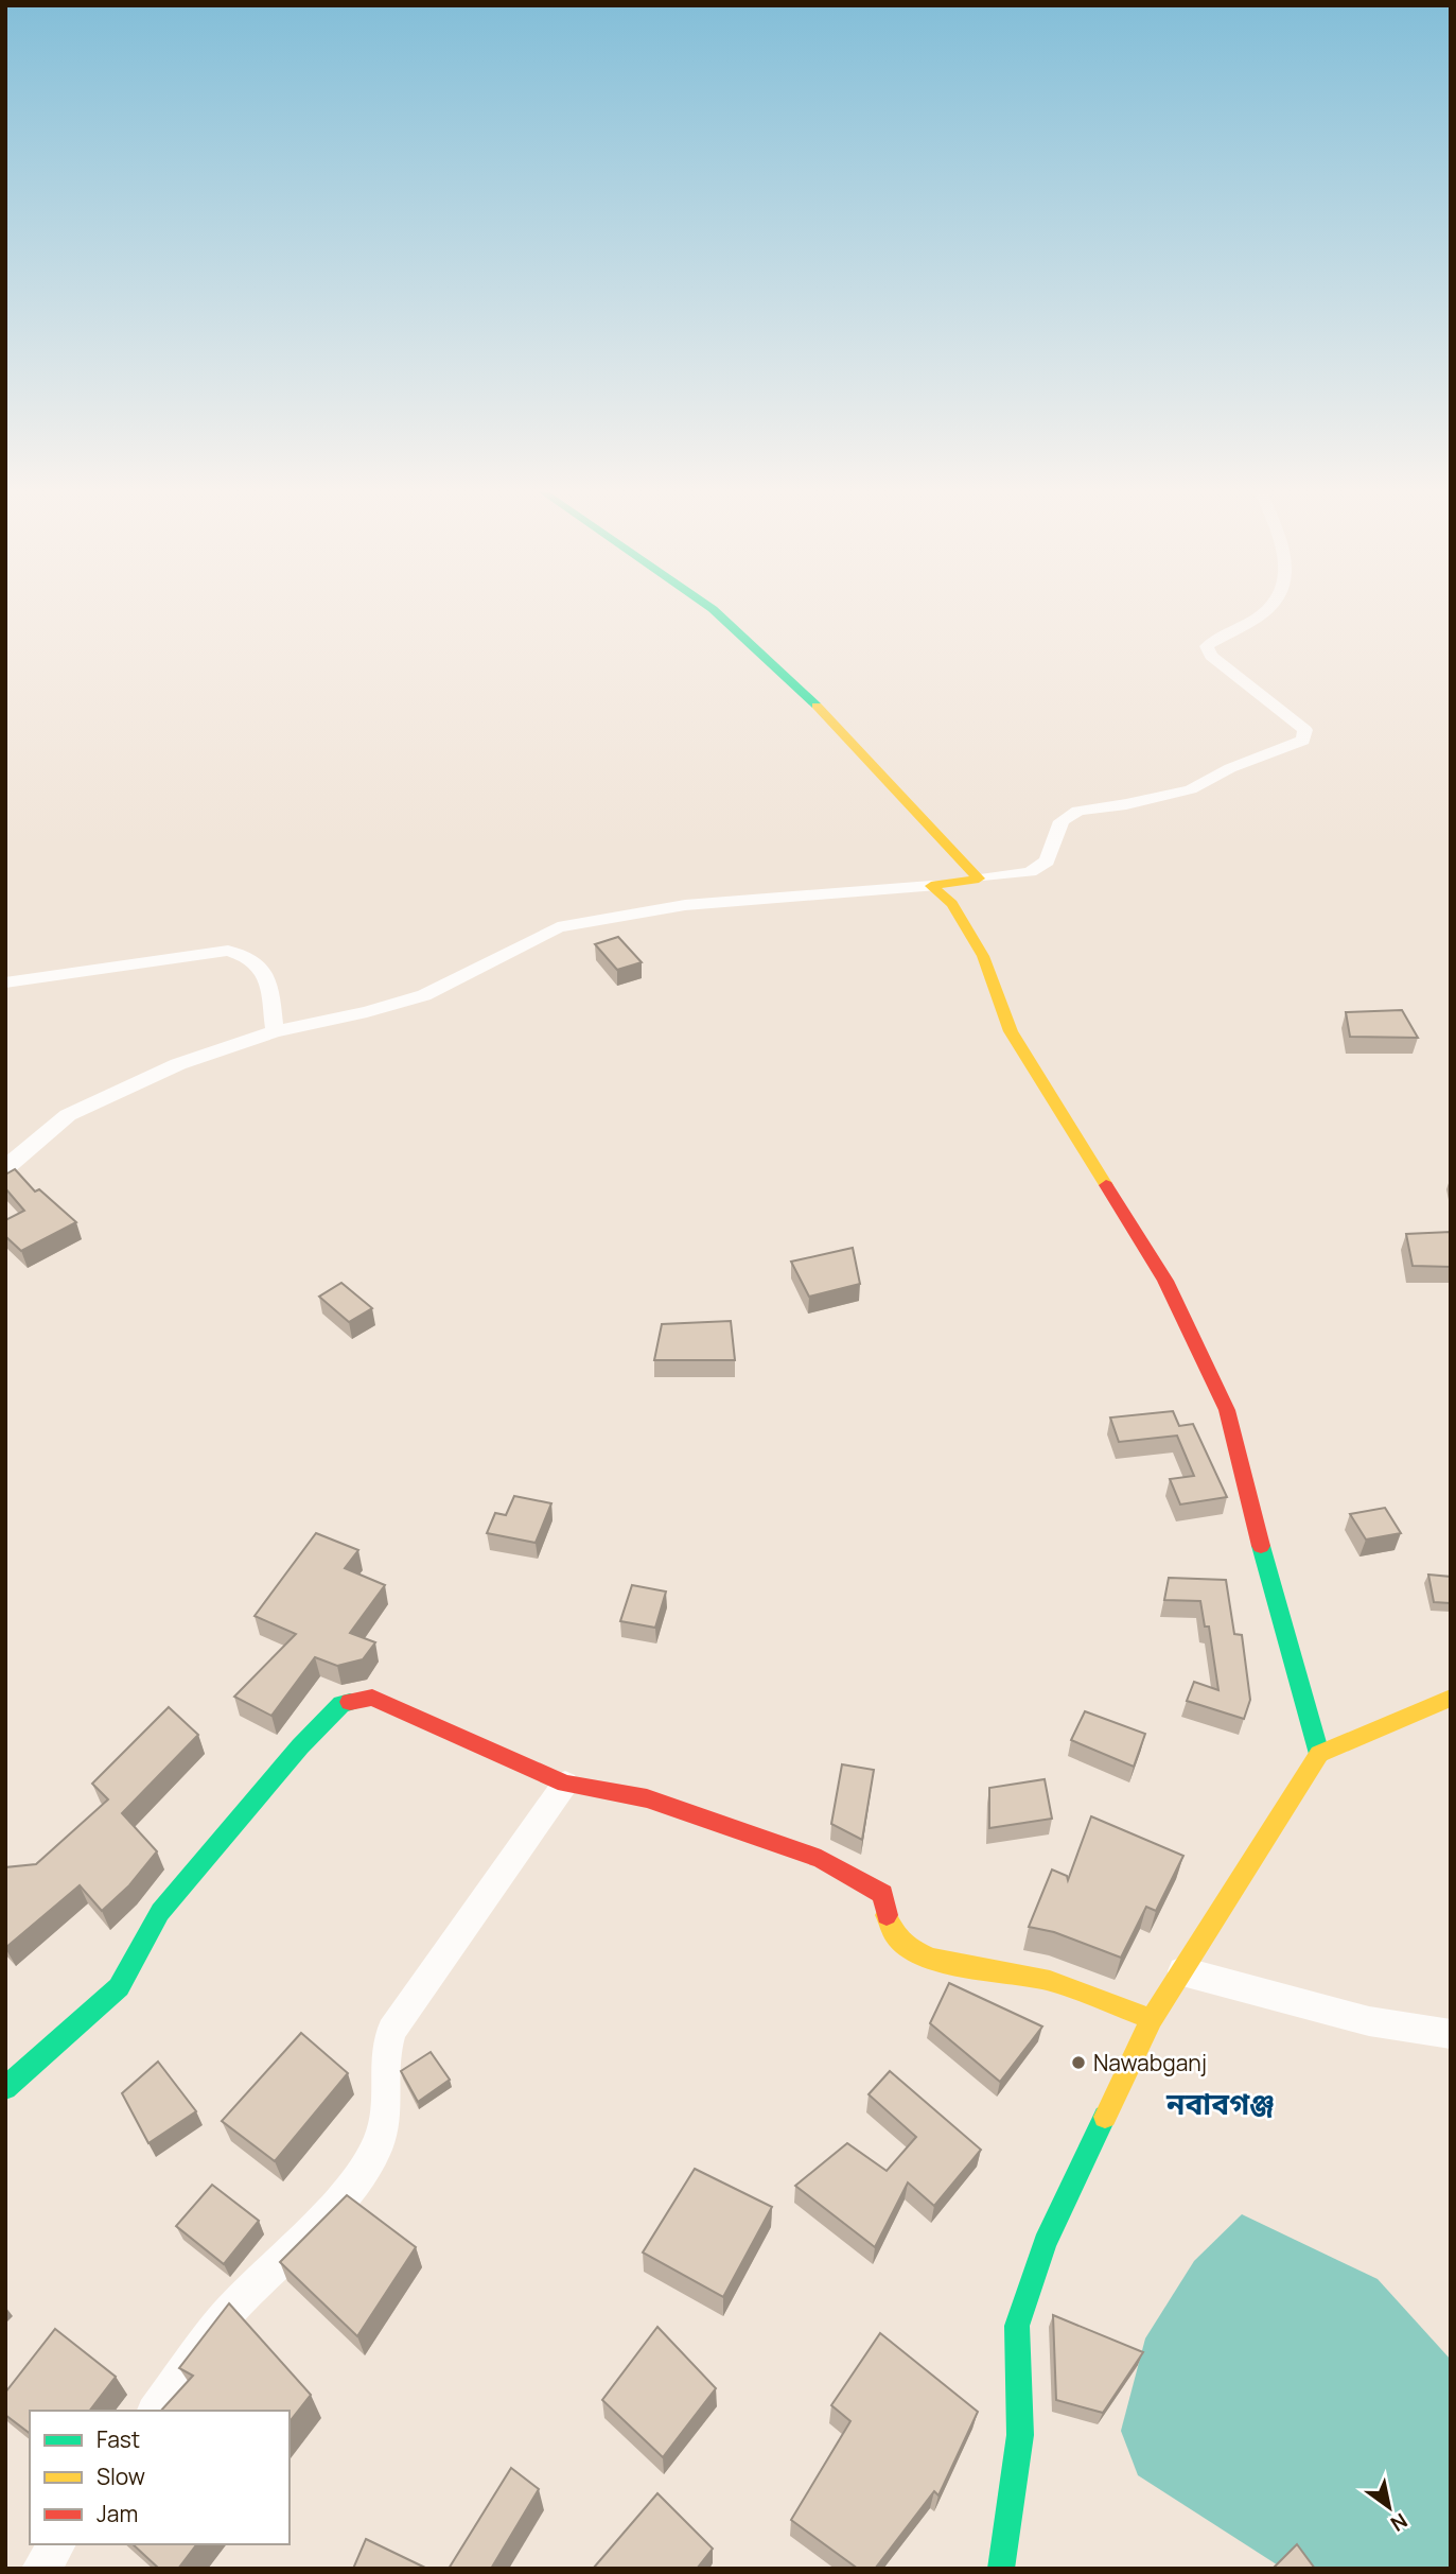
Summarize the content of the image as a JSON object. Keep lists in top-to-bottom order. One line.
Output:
{"districts":["নবাবগঞ্জ"],"places":["Nawabganj"],"legend":["Fast","Slow","Jam"],"north":"bottom right"}
